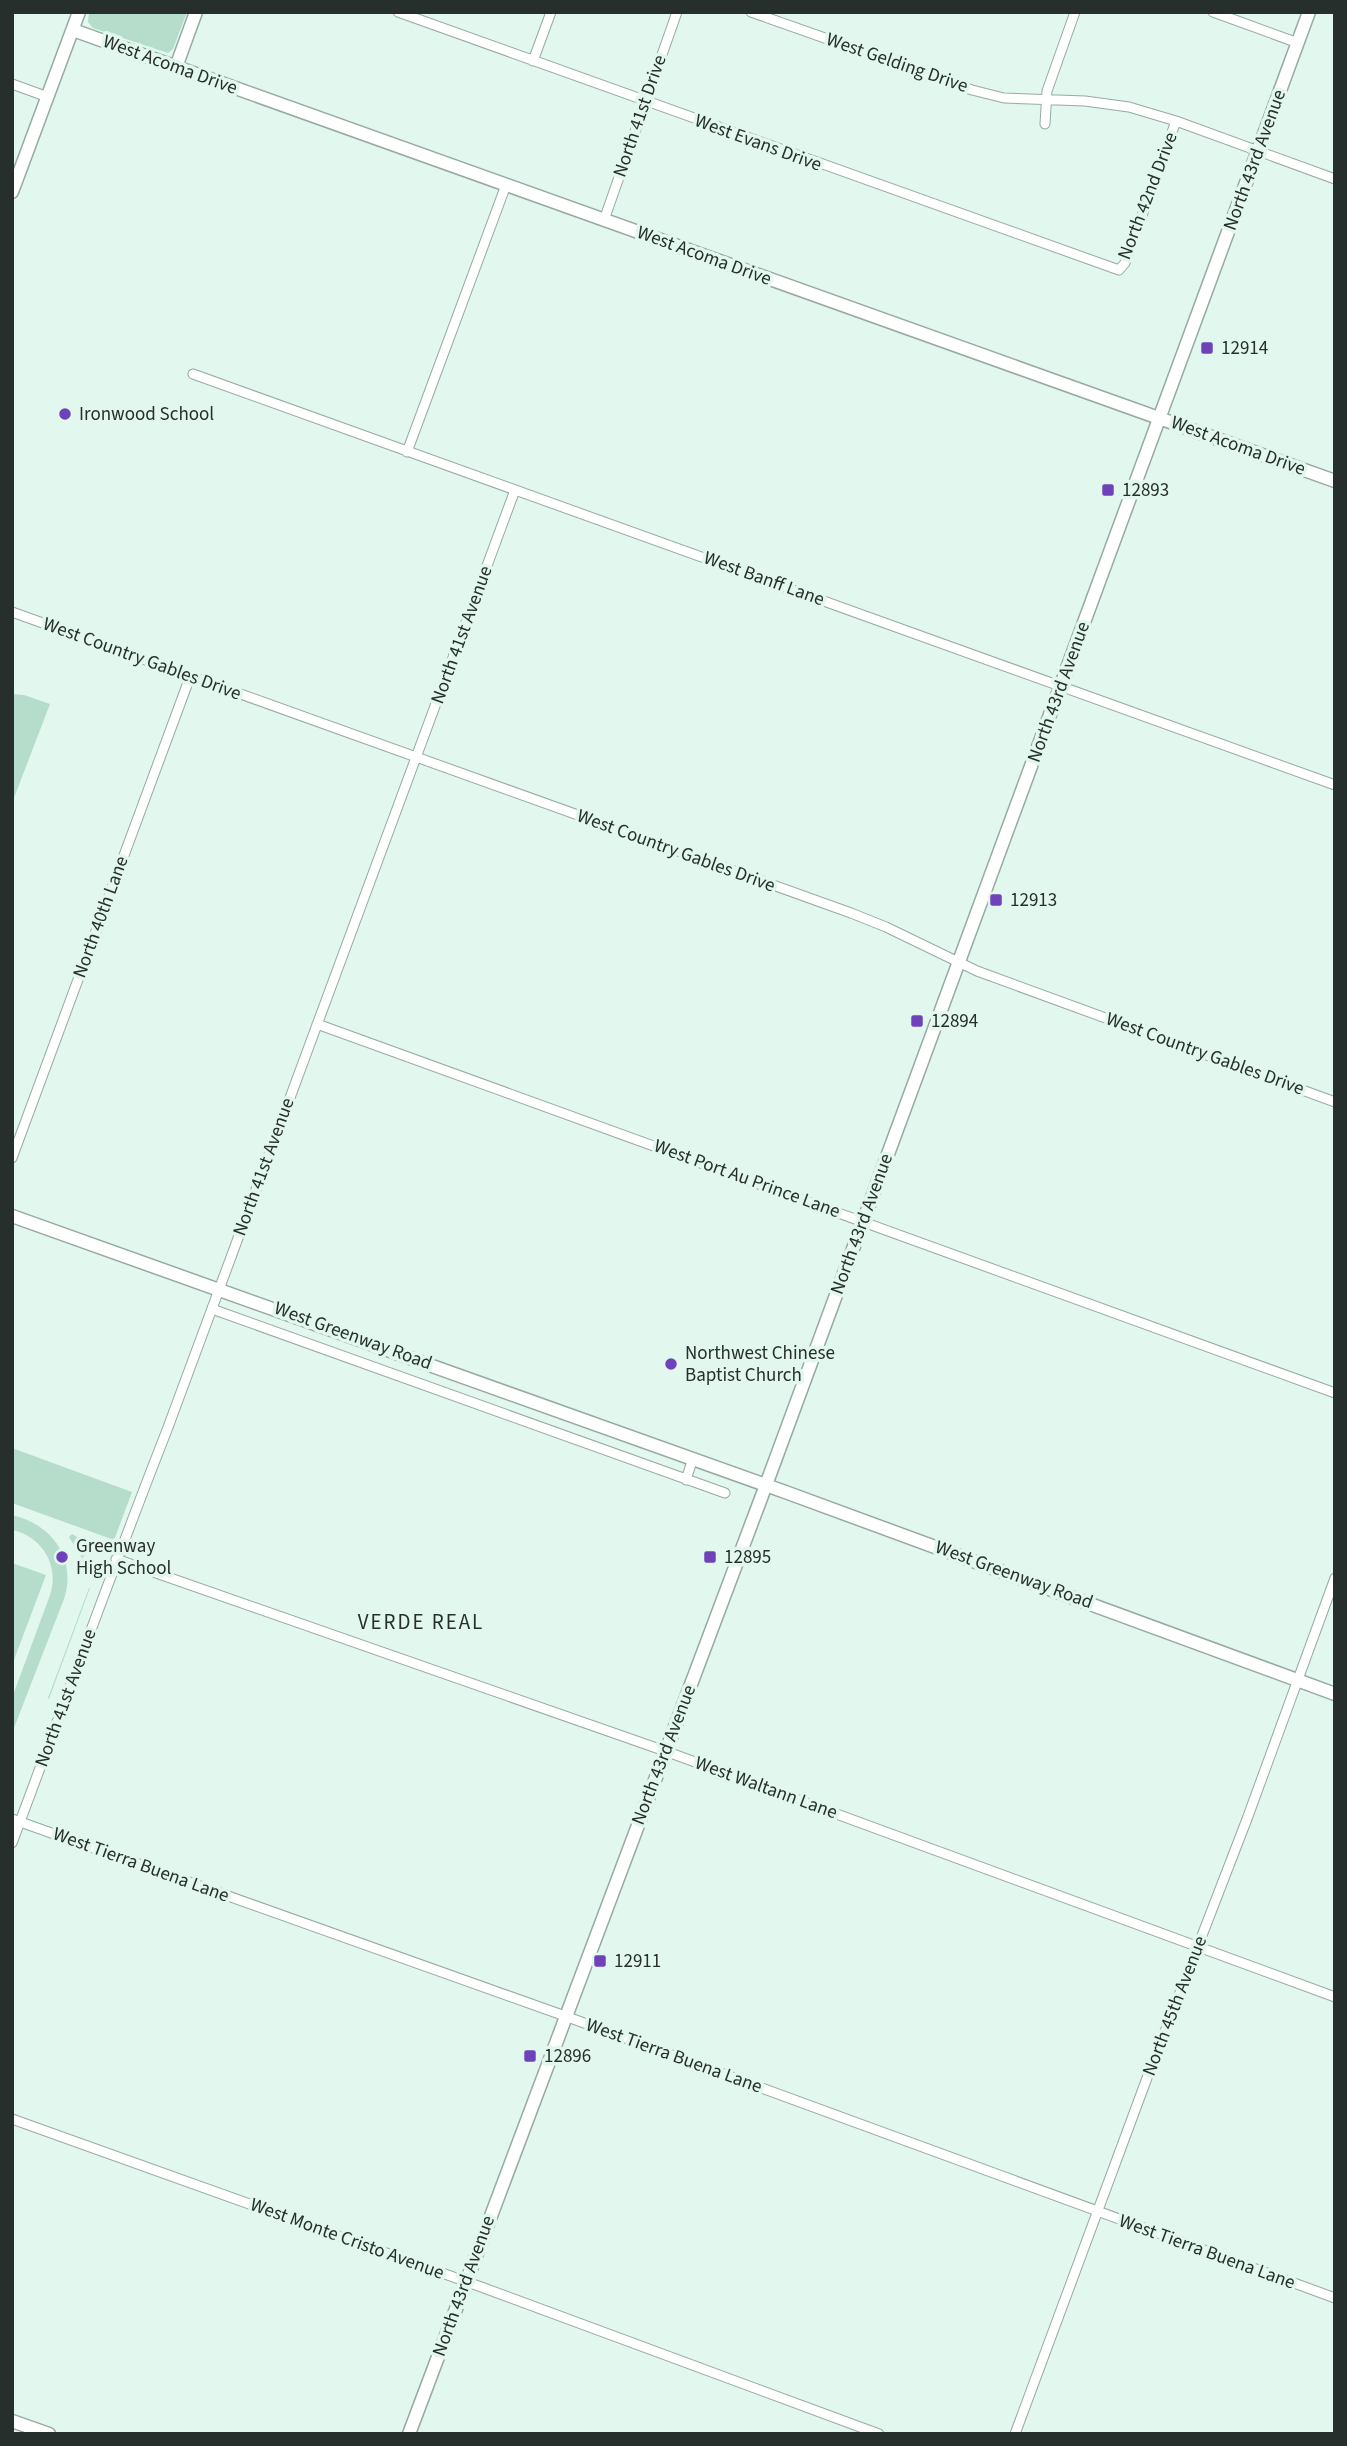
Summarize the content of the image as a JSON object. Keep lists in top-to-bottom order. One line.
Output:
{"streets":{"main road":["West Acoma Drive","North 43rd Avenue","West Greenway Road"],"street":["West Gelding Drive","North 41st Drive","West Evans Drive","North 42nd Drive","West Banff Lane","North 41st Avenue","West Country Gables Drive","North 40th Lane","West Port Au Prince Lane","West Waltann Lane","West Tierra Buena Lane","North 45th Avenue","West Monte Cristo Avenue"]},"crossings":[["West Gelding Drive","North 43rd Avenue"],["West Gelding Drive","North 42nd Drive"],["West Acoma Drive","North 41st Drive"],["West Acoma Drive","North 43rd Avenue"],["North 41st Drive","West Evans Drive"],["West Evans Drive","North 42nd Drive"],["North 43rd Avenue","West Banff Lane"],["North 43rd Avenue","West Country Gables Drive"],["North 43rd Avenue","West Port Au Prince Lane"],["North 43rd Avenue","West Greenway Road"],["North 43rd Avenue","West Waltann Lane"],["North 43rd Avenue","West Tierra Buena Lane"],["North 43rd Avenue","West Monte Cristo Avenue"],["West Banff Lane","North 41st Avenue"],["North 41st Avenue","West Country Gables Drive"],["North 41st Avenue","West Port Au Prince Lane"],["North 41st Avenue","West Greenway Road"],["North 41st Avenue","West Waltann Lane"],["North 41st Avenue","West Tierra Buena Lane"],["West Country Gables Drive","North 40th Lane"],["West Greenway Road","North 45th Avenue"],["West Waltann Lane","North 45th Avenue"],["West Tierra Buena Lane","North 45th Avenue"]],"districts":["VERDE REAL"],"places":{"transit":["12914","12893","12913","12894","12895","12911","12896"],"other":["Ironwood School","Northwest Chinese Baptist Church","Greenway High School"]}}
